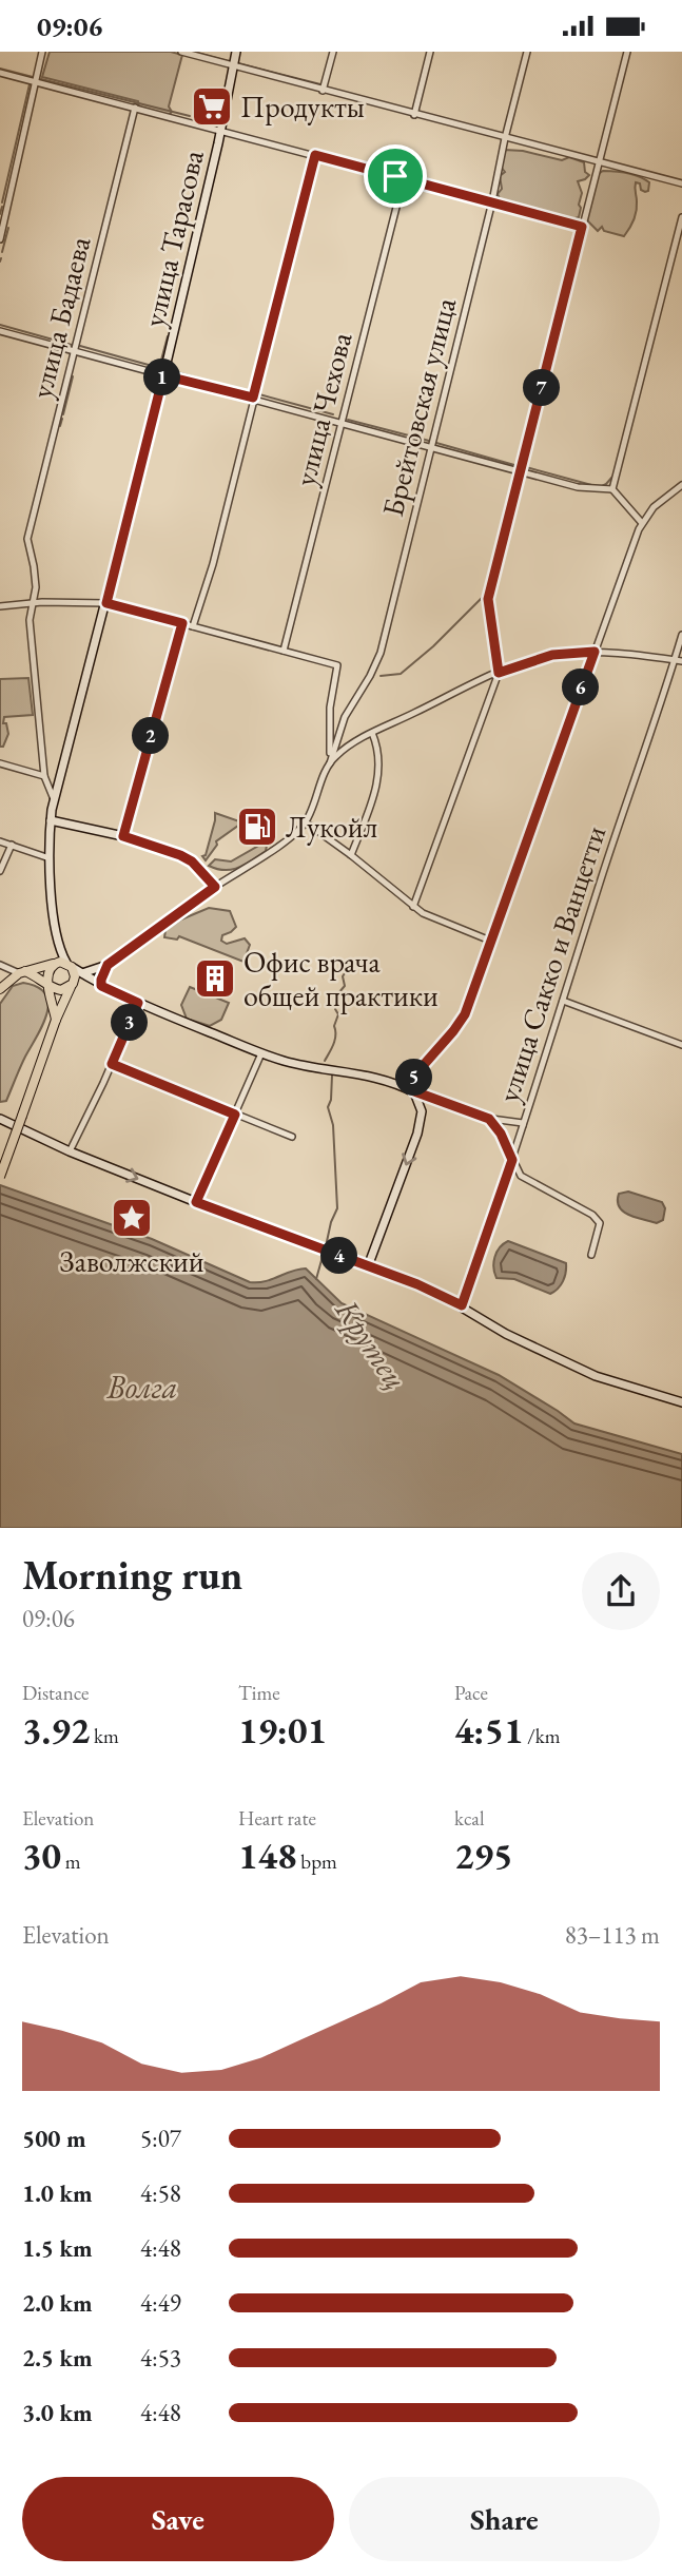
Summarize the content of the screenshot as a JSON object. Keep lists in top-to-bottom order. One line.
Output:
{"streets":{"street":["улица Тарасова","улица Бадаева","Брейтовская улица","улица Чехова","улица Сакко и Ванцетти"]},"crossings":[["улица Тарасова","улица Бадаева"]],"water":["Крутец","Волга"],"places":{"supermarket":["Продукты"],"fuel station":["Лукойл"],"building":["Офис врача общей практики"],"place":["Заволжский"]},"page":{"status":"09:06","pins":["1","7","6","2","3","5","4"],"heading":["Morning run","09:06"],"stats":[["Distance","3.92 km"],["Time","19:01"],["Pace","4:51 /km"],["Elevation","30 m"],["Heart rate","148 bpm"],["kcal","295"]],"chart":["Elevation","83–113 m"],"list":[{"name":"500 m","note":"5:07"},{"name":"1.0 km","note":"4:58"},{"name":"1.5 km","note":"4:48"},{"name":"2.0 km","note":"4:49"},{"name":"2.5 km","note":"4:53"},{"name":"3.0 km","note":"4:48"}],"buttons":["Save","Share"]}}
